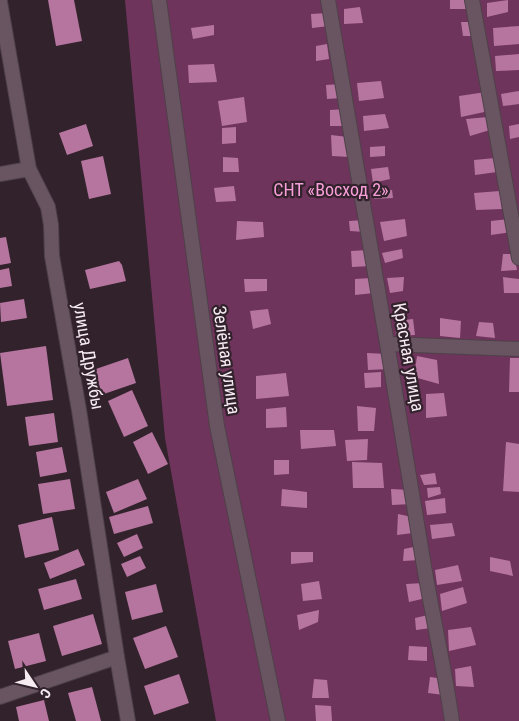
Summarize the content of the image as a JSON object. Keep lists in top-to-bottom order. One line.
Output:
{"streets":{"street":["улица Дружбы","Красная улица","Зелёная улица"]},"parks":["СНТ «Восход 2»"],"north":"bottom right"}
